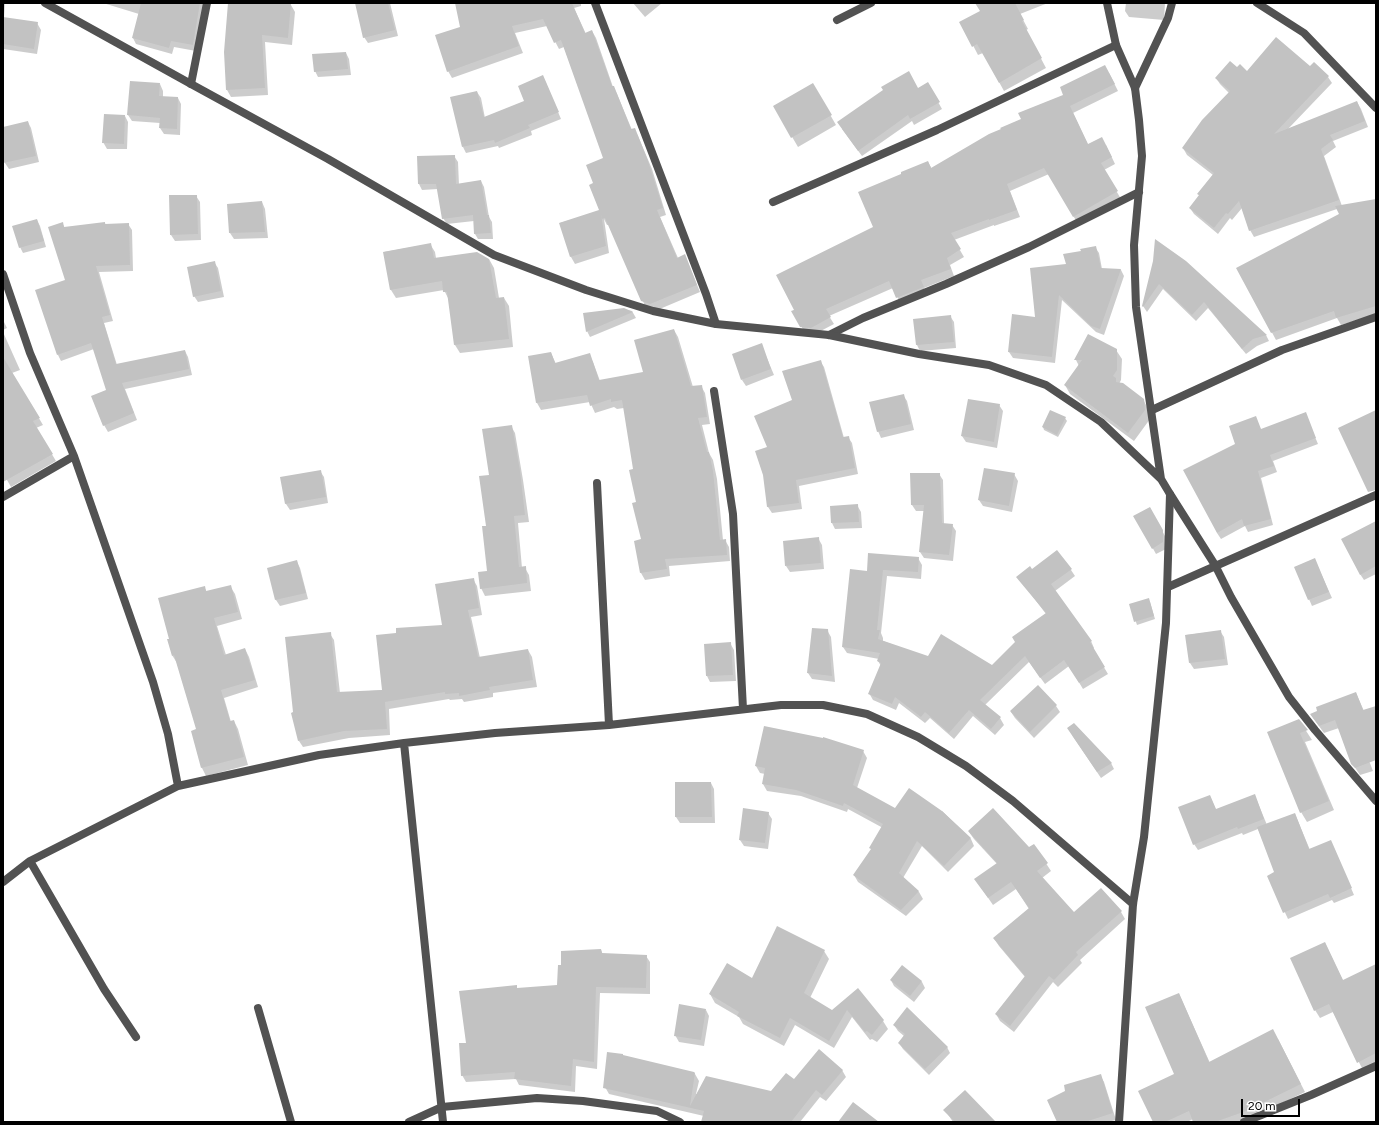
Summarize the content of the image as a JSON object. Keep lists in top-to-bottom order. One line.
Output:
{"scale_bar":"20 m"}
